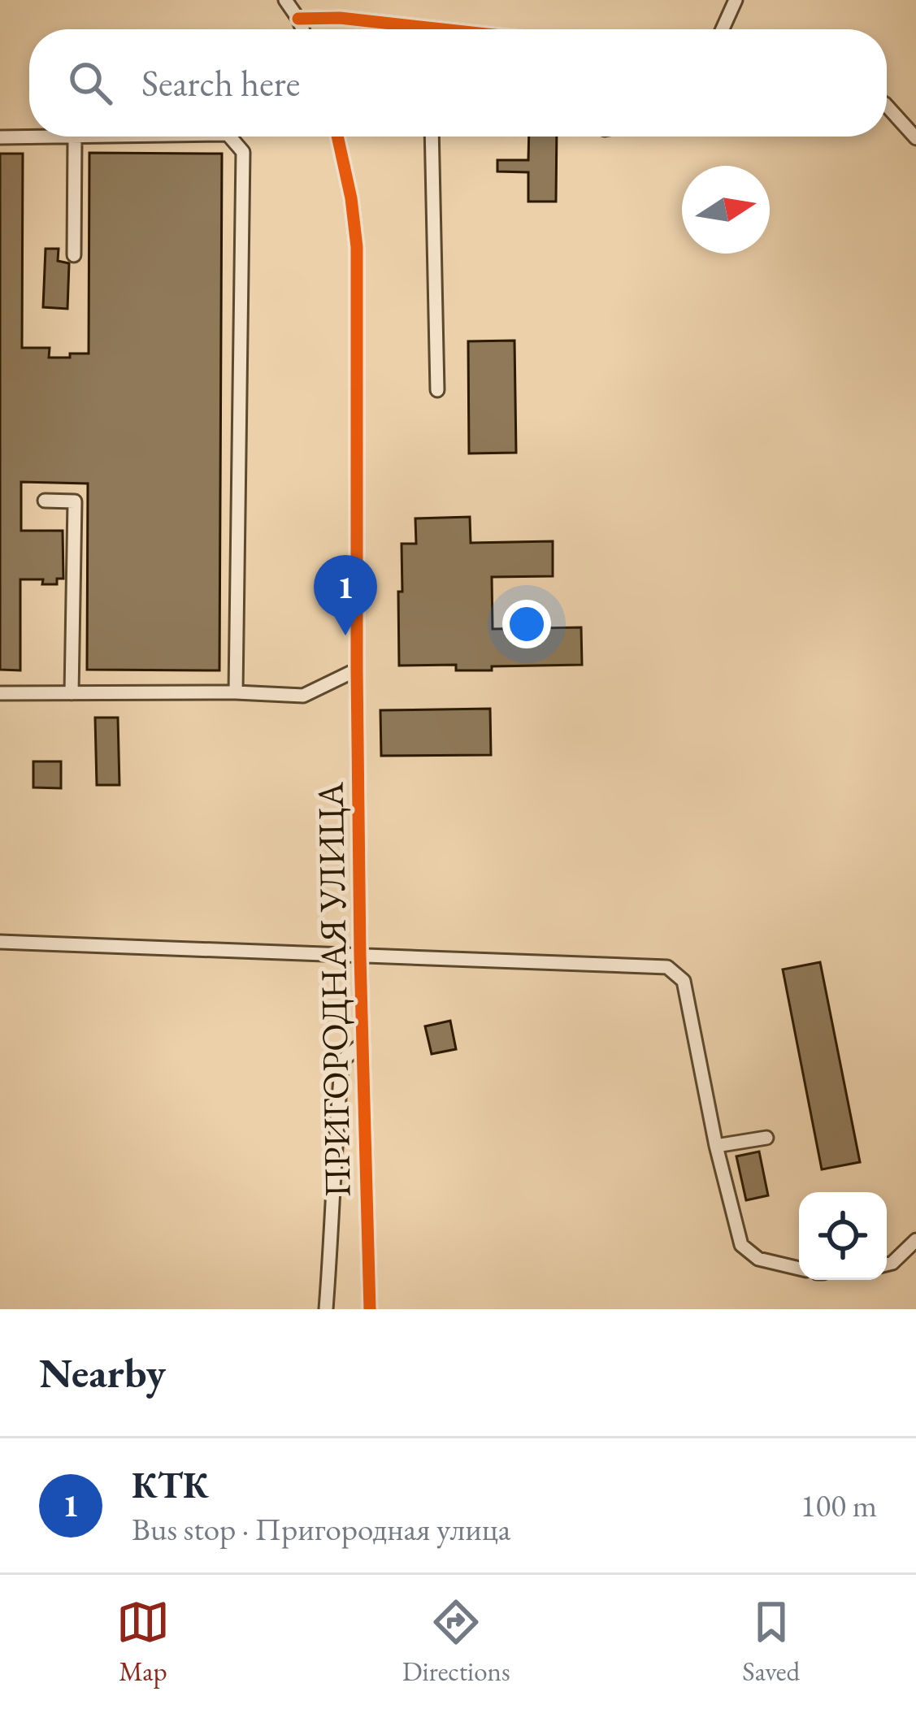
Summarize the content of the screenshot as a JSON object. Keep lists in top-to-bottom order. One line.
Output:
{"streets":{"street":["ПРИГОРОДНАЯ УЛИЦА"]},"north":"right","page":{"search":"Search here","pins":"1","heading":"Nearby","list":[{"mark":"1","name":"КТК","note":"Bus stop · Пригородная улица","value":"100 m"}],"nav":["Map","Directions","Saved"]}}
